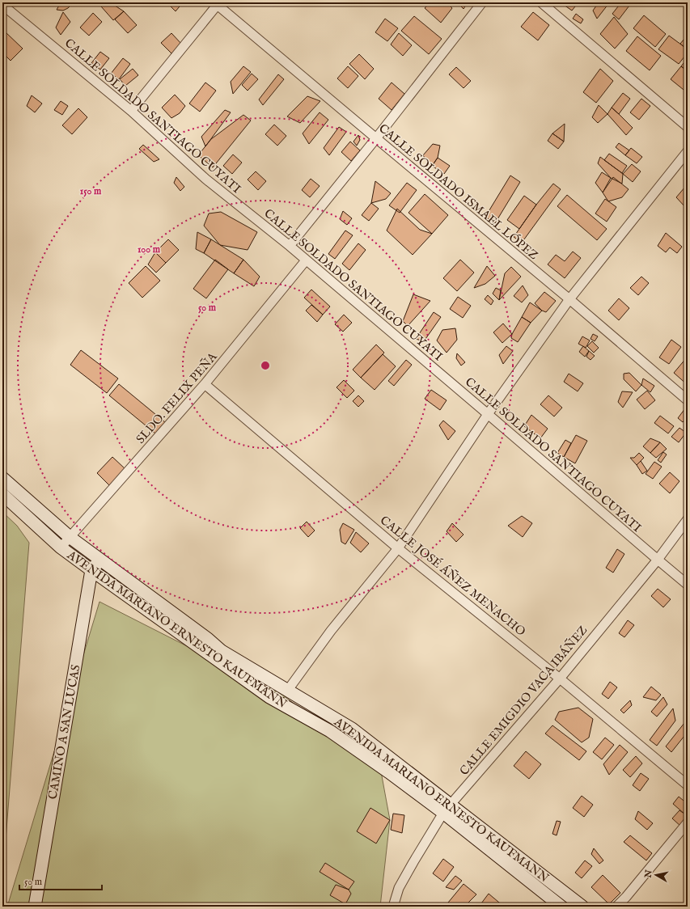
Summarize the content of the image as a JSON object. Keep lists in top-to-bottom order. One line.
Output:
{"streets":{"main road":["AVENIDA MARIANO ERNESTO KAUFMANN","CAMINO A SAN LUCAS"],"street":["CALLE SOLDADO SANTIAGO CUYATI","CALLE SOLDADO ISMAEL LÓPEZ","SLDO. FELIX PEÑA","CALLE JOSÉ ÁÑEZ MENACHO","CALLE EMIGDIO VACA IBÁÑEZ"]},"crossings":[["CALLE SOLDADO SANTIAGO CUYATI","SLDO. FELIX PEÑA"],["CALLE SOLDADO SANTIAGO CUYATI","CALLE EMIGDIO VACA IBÁÑEZ"],["SLDO. FELIX PEÑA","CALLE JOSÉ ÁÑEZ MENACHO"],["SLDO. FELIX PEÑA","AVENIDA MARIANO ERNESTO KAUFMANN"],["CALLE JOSÉ ÁÑEZ MENACHO","CALLE EMIGDIO VACA IBÁÑEZ"],["AVENIDA MARIANO ERNESTO KAUFMANN","CALLE EMIGDIO VACA IBÁÑEZ"],["AVENIDA MARIANO ERNESTO KAUFMANN","CAMINO A SAN LUCAS"]],"scale_bar":"50 m","north":"left","rings":["150 m","100 m","50 m"]}
